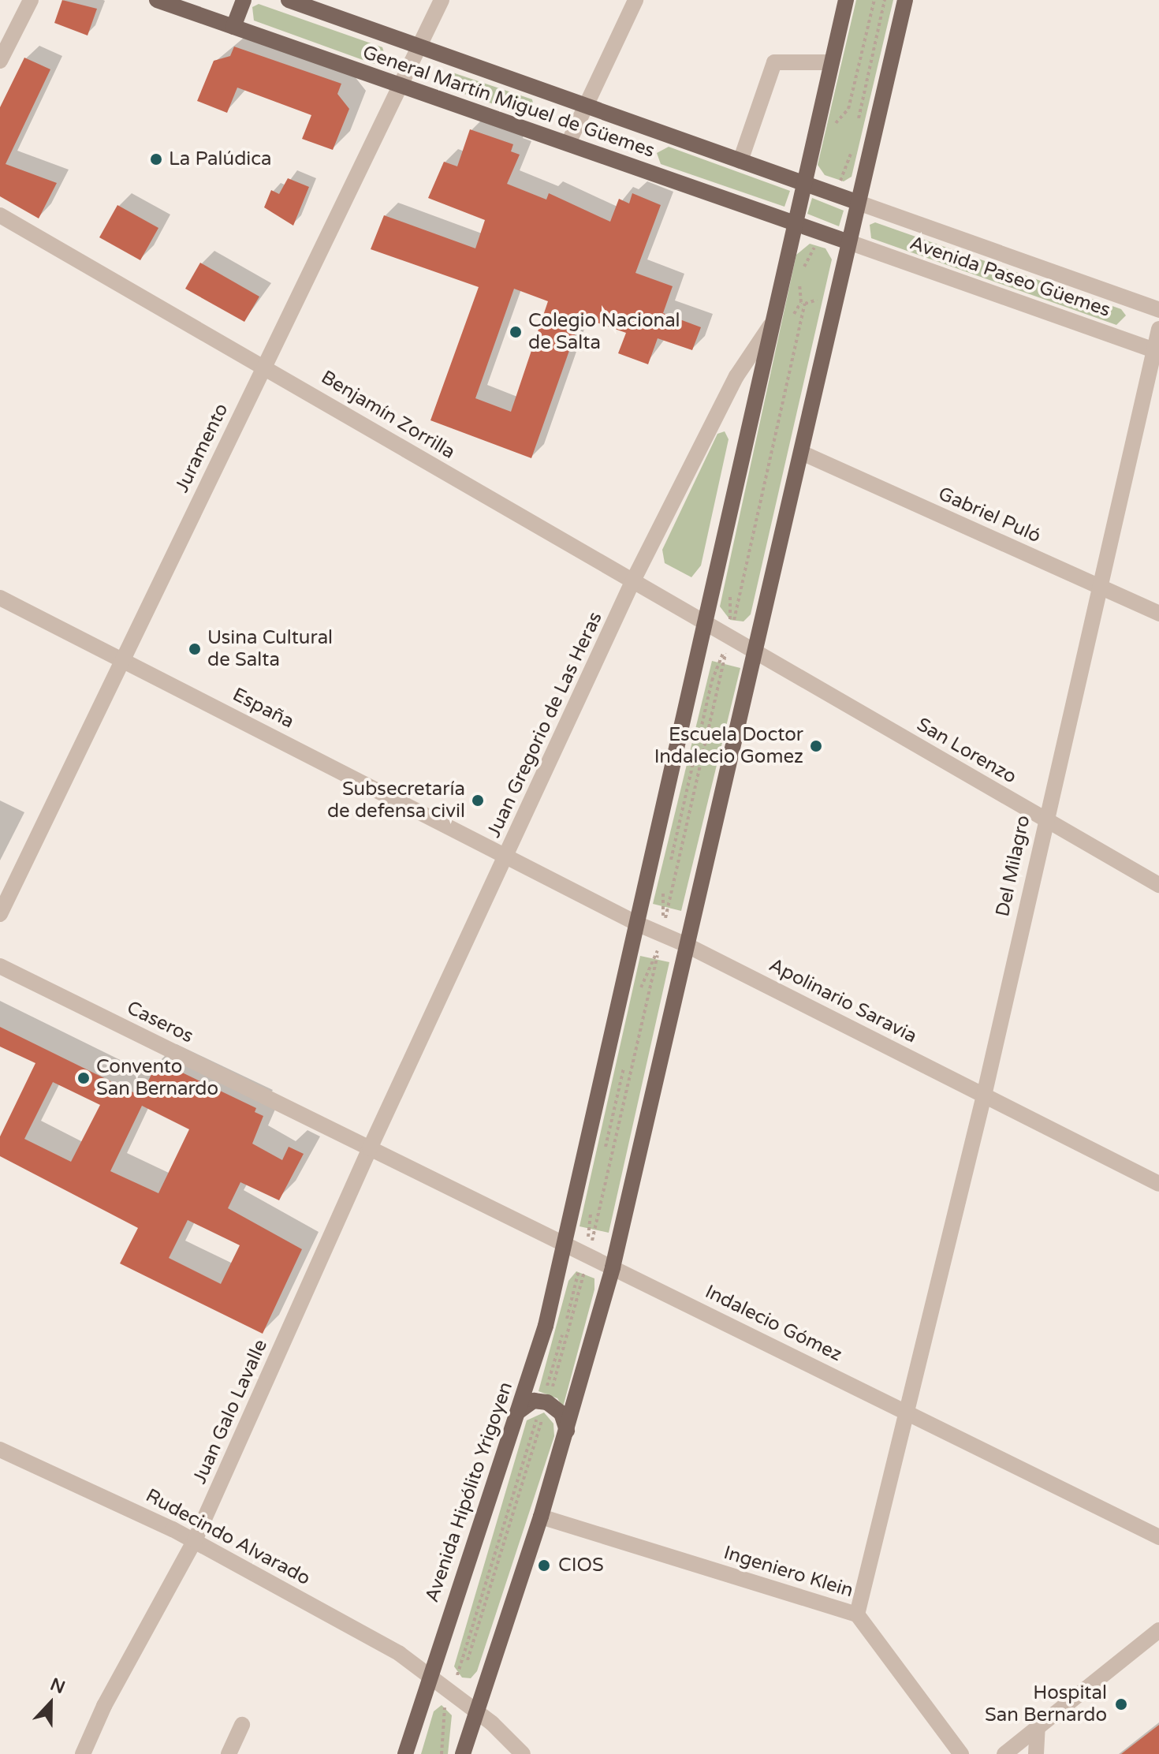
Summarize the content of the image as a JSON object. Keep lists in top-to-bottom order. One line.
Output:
{"streets":{"main road":["General Martín Miguel de Güemes","Avenida Hipólito Yrigoyen"],"street":["Avenida Paseo Güemes","Benjamín Zorrilla","Juramento","Gabriel Puló","España","Juan Gregorio de Las Heras","San Lorenzo","Del Milagro","Apolinario Saravia","Caseros","Indalecio Gómez","Juan Galo Lavalle","Rudecindo Alvarado","Ingeniero Klein"]},"crossings":[["General Martín Miguel de Güemes","Avenida Paseo Güemes"],["General Martín Miguel de Güemes","Juramento"],["General Martín Miguel de Güemes","Avenida Hipólito Yrigoyen"],["Avenida Paseo Güemes","Del Milagro"],["Benjamín Zorrilla","Juramento"],["Benjamín Zorrilla","Juan Gregorio de Las Heras"],["Benjamín Zorrilla","San Lorenzo"],["Benjamín Zorrilla","Avenida Hipólito Yrigoyen"],["Juramento","España"],["Gabriel Puló","Del Milagro"],["España","Juan Gregorio de Las Heras"],["España","Apolinario Saravia"],["Juan Gregorio de Las Heras","Apolinario Saravia"],["Juan Gregorio de Las Heras","Caseros"],["Juan Gregorio de Las Heras","Indalecio Gómez"],["Juan Gregorio de Las Heras","Juan Galo Lavalle"],["Juan Gregorio de Las Heras","Avenida Hipólito Yrigoyen"],["San Lorenzo","Del Milagro"],["Del Milagro","Apolinario Saravia"],["Del Milagro","Indalecio Gómez"],["Del Milagro","Ingeniero Klein"],["Apolinario Saravia","Avenida Hipólito Yrigoyen"],["Caseros","Indalecio Gómez"],["Caseros","Juan Galo Lavalle"],["Indalecio Gómez","Juan Galo Lavalle"],["Indalecio Gómez","Avenida Hipólito Yrigoyen"],["Juan Galo Lavalle","Rudecindo Alvarado"],["Avenida Hipólito Yrigoyen","Rudecindo Alvarado"]],"places":["La Palúdica","Colegio Nacional de Salta","Usina Cultural de Salta","Escuela Doctor Indalecio Gomez","Subsecretaría de defensa civil","Convento San Bernardo","CIOS","Hospital San Bernardo"],"north":"top"}
